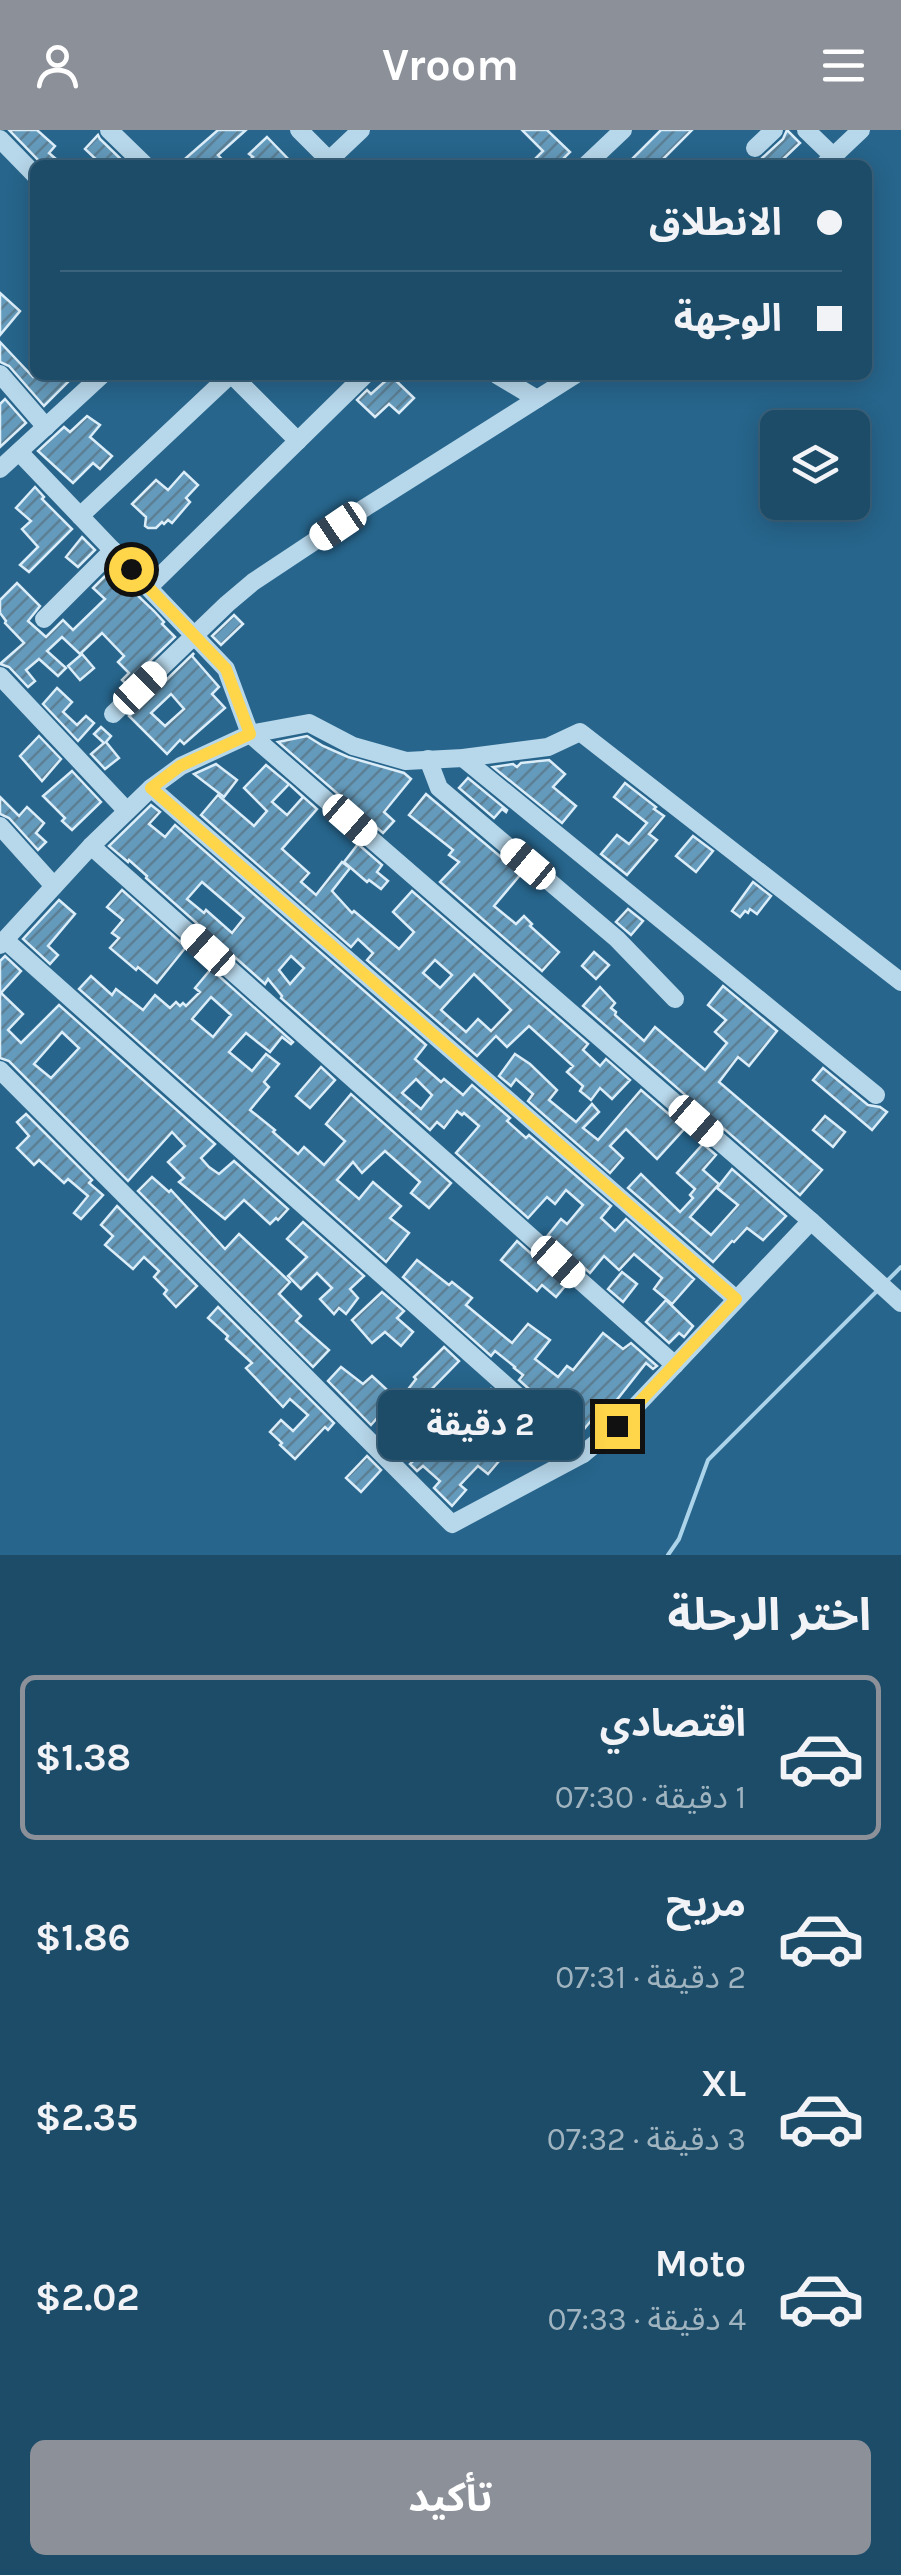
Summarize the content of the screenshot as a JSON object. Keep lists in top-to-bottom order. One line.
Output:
{"page":{"header":"Vroom","banner":["الانطلاق","الوجهة"],"bubble":"2 دقيقة","heading":"اختر الرحلة","list":[{"name":"اقتصادي","note":"1 دقيقة · 07:30","value":"$1.38"},{"name":"مريح","note":"2 دقيقة · 07:31","value":"$1.86"},{"name":"XL","note":"3 دقيقة · 07:32","value":"$2.35"},{"name":"Moto","note":"4 دقيقة · 07:33","value":"$2.02"}],"buttons":"تأكيد"}}
